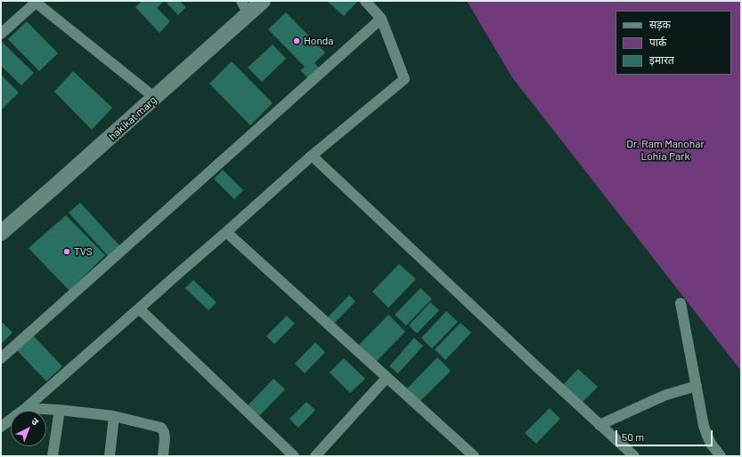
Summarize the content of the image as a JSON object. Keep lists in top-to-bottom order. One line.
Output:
{"streets":{"street":["hakikat marg"]},"parks":["Dr. Ram Manohar Lohia Park"],"places":["Honda","TVS"],"legend":["सड़क","पार्क","इमारत"],"scale_bar":"50 m","north":"top right"}
